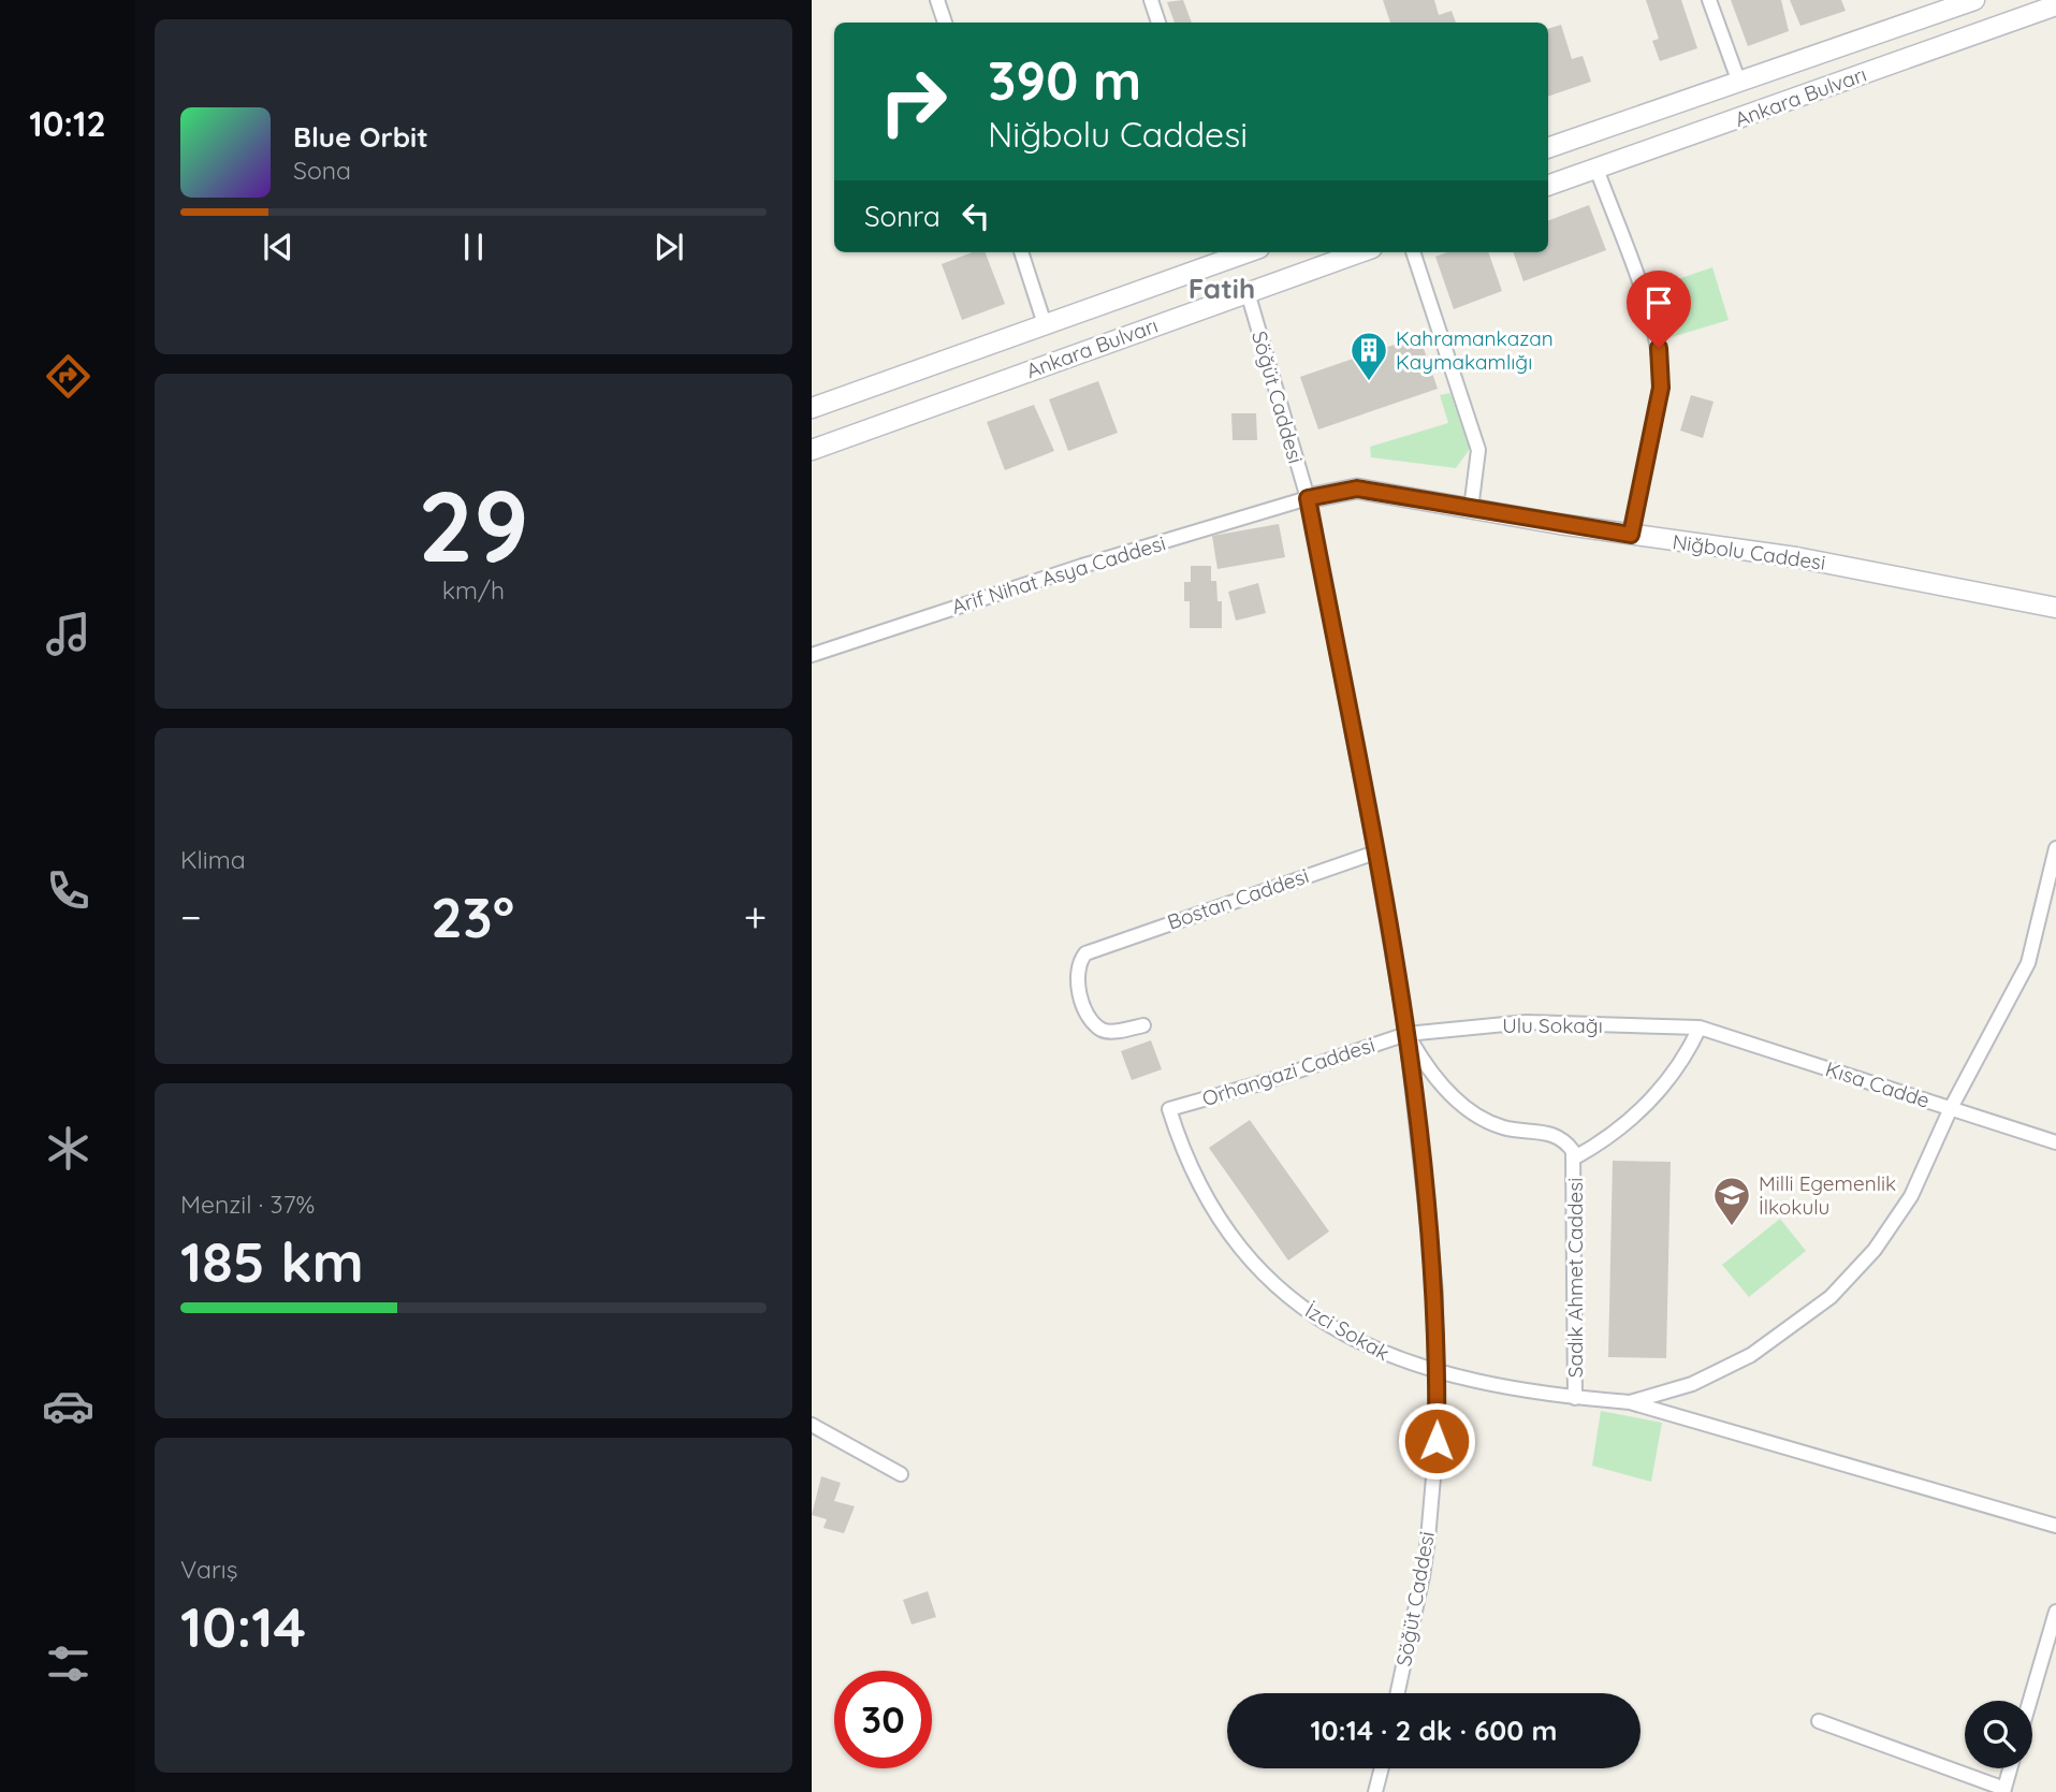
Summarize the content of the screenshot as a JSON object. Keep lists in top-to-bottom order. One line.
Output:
{"streets":{"main road":["Ankara Bulvarı","Niğbolu Caddesi"],"street":["Söğüt Caddesi","Arif Nihat Asya Caddesi","Bostan Caddesi","Ulu Sokağı","Orhangazi Caddesi","Kısa Cadde","Sadık Ahmet Caddesi","İzci Sokak"]},"crossings":[["Ankara Bulvarı","Söğüt Caddesi"],["Söğüt Caddesi","Niğbolu Caddesi"],["Söğüt Caddesi","Arif Nihat Asya Caddesi"],["Söğüt Caddesi","Bostan Caddesi"],["Söğüt Caddesi","Ulu Sokağı"],["Söğüt Caddesi","Orhangazi Caddesi"],["Söğüt Caddesi","İzci Sokak"],["Niğbolu Caddesi","Arif Nihat Asya Caddesi"],["Ulu Sokağı","Orhangazi Caddesi"],["Ulu Sokağı","Kısa Cadde"],["Orhangazi Caddesi","İzci Sokak"],["Sadık Ahmet Caddesi","İzci Sokak"]],"districts":["Fatih"],"places":{"building":["Kahramankazan Kaymakamlığı"],"school or university":["Milli Egemenlik İlkokulu"]},"page":{"tabs":"10:12","turn":["390 m","Niğbolu Caddesi"],"song":["Blue Orbit","Sona"],"then":"Sonra","tile":[["29","km/h"],"Klima",["Menzil · 37%","185 km"],["Varış","10:14"]],"heat":["−","23°","+"],"limit":"30","trip":"10:14 · 2 dk · 600 m"}}
